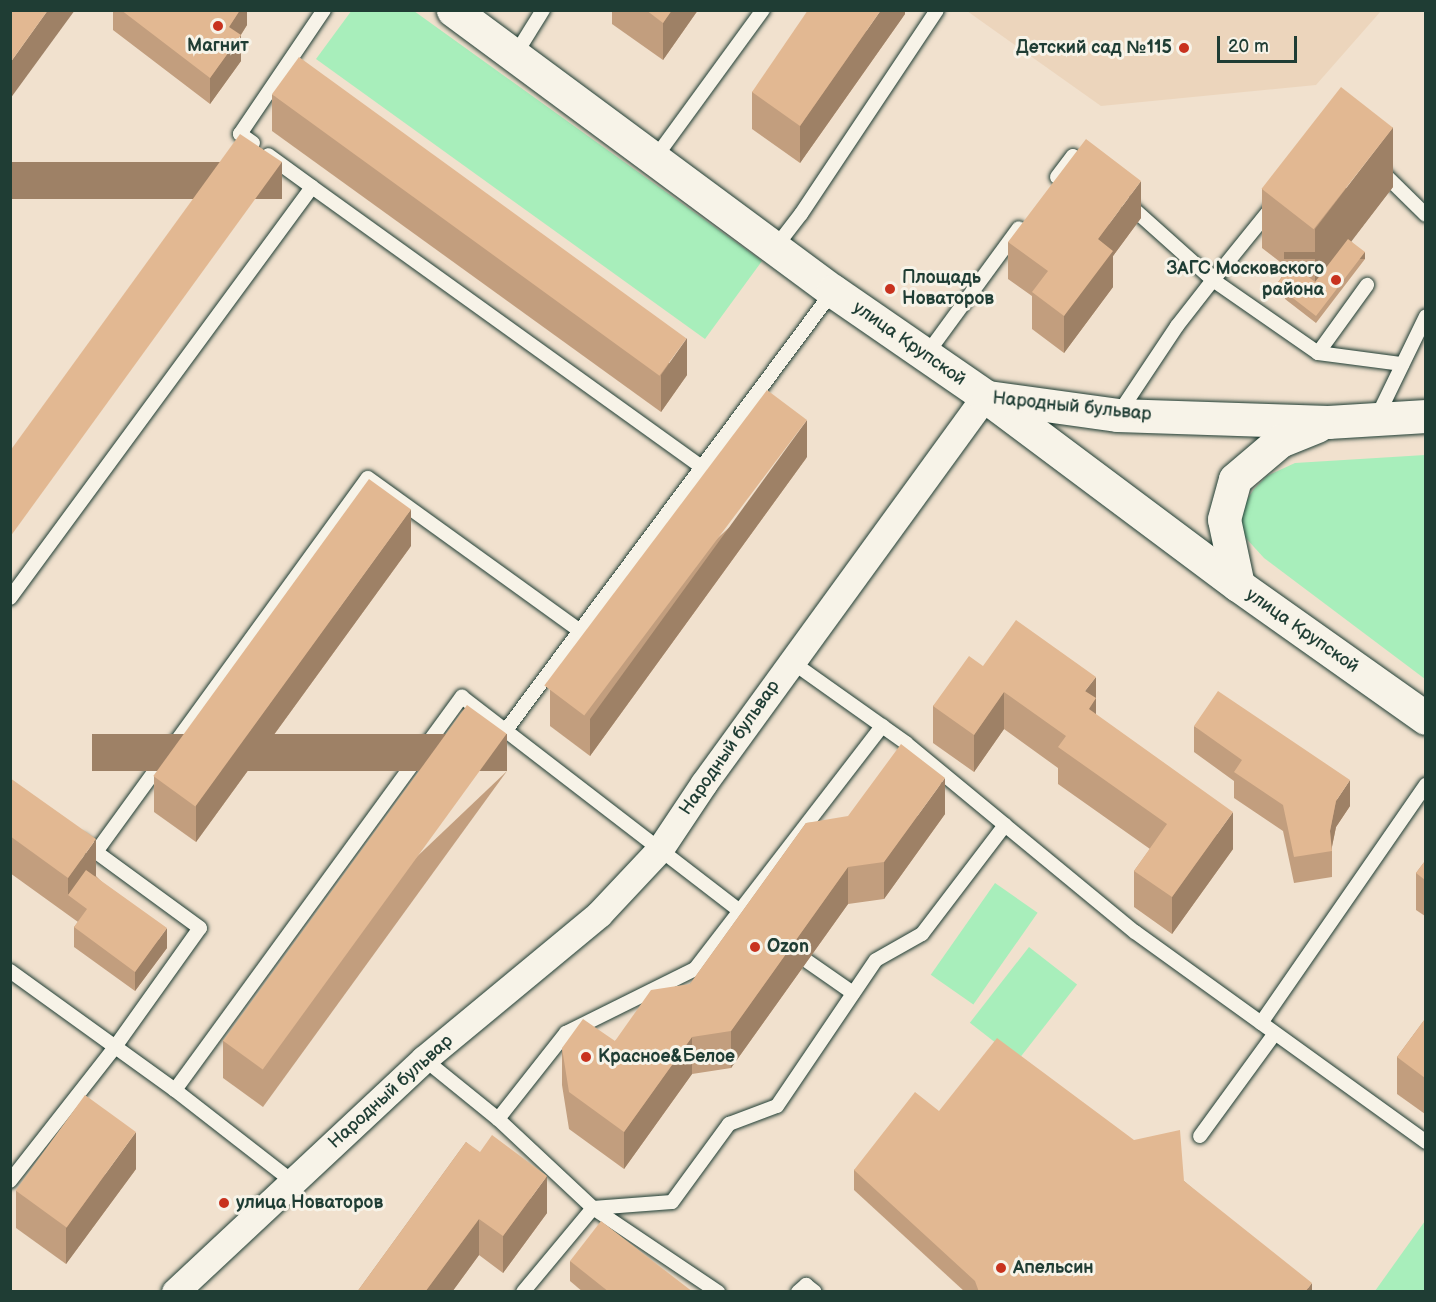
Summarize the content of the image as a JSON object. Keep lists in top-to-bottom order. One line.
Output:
{"streets":{"street":["улица Крупской","Народный бульвар"]},"crossings":[["улица Крупской","Народный бульвар"]],"places":["Магнит","Детский сад №115","ЗАГС Московского района","Площадь Новаторов","Ozon","Красное&Белое","улица Новаторов","Апельсин"],"scale_bar":"20 m"}
